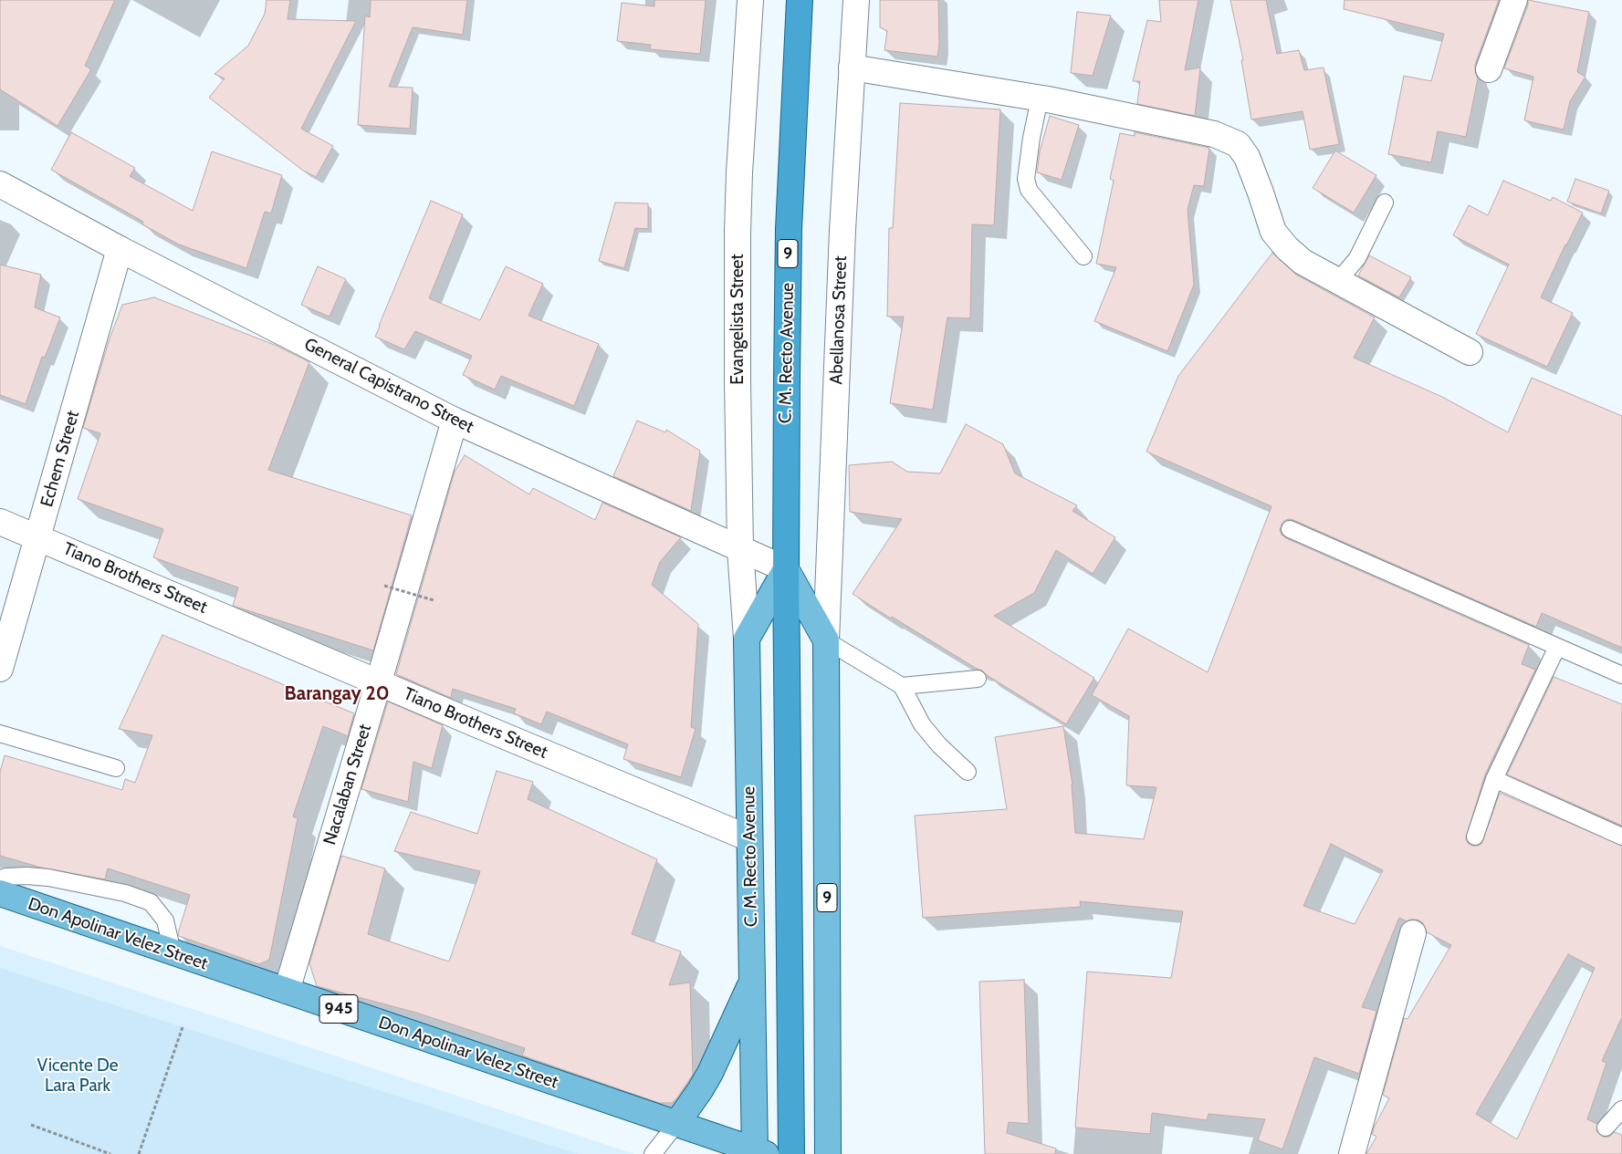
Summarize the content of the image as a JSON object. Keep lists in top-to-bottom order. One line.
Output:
{"streets":{"highway":["9","C. M. Recto Avenue"],"main road":["Don Apolinar Velez Street","945"],"street":["Evangelista Street","Abellanosa Street","General Capistrano Street","Echem Street","Tiano Brothers Street","Nacalaban Street"]},"crossings":[["Evangelista Street","C. M. Recto Avenue"],["Evangelista Street","General Capistrano Street"],["Abellanosa Street","C. M. Recto Avenue"],["C. M. Recto Avenue","General Capistrano Street"],["C. M. Recto Avenue","Tiano Brothers Street"],["C. M. Recto Avenue","Don Apolinar Velez Street"],["General Capistrano Street","Echem Street"],["General Capistrano Street","Nacalaban Street"],["Echem Street","Tiano Brothers Street"],["Tiano Brothers Street","Nacalaban Street"],["Nacalaban Street","Don Apolinar Velez Street"]],"districts":["Barangay 20"],"parks":["Vicente De Lara Park"]}
